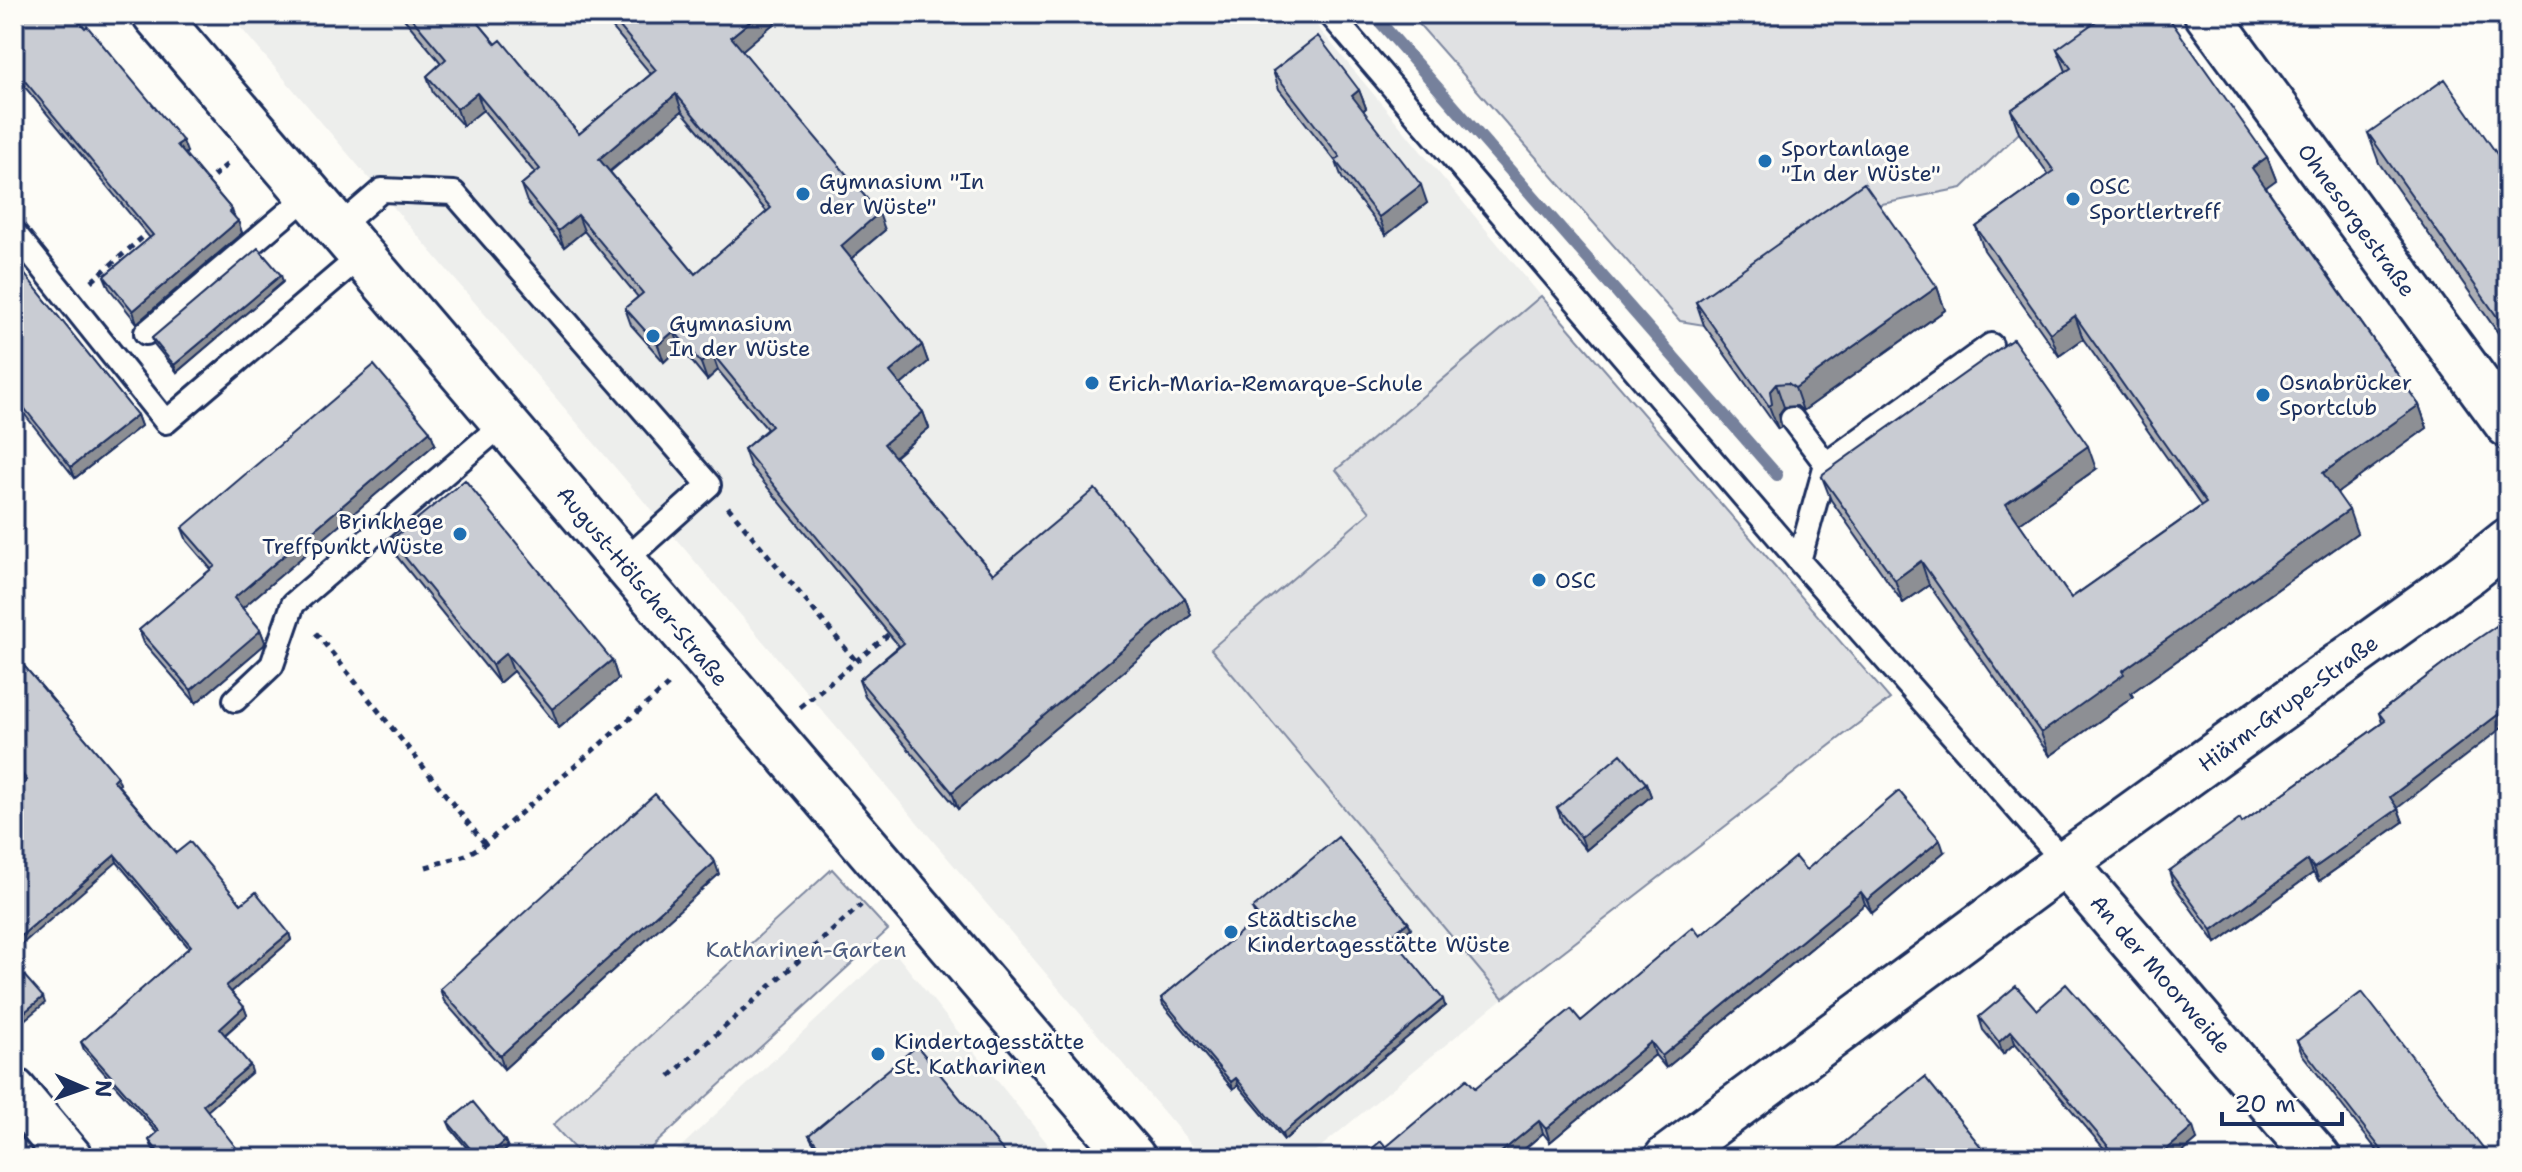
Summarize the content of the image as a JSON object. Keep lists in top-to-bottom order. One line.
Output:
{"streets":{"street":["Ohnesorgestraße","August-Hölscher-Straße","Hiärm-Grupe-Straße","An der Moorweide"]},"crossings":[["Hiärm-Grupe-Straße","An der Moorweide"]],"parks":["Katharinen-Garten"],"places":["Sportanlage \"In der Wüste\"","Gymnasium \"In der Wüste\"","OSC Sportlertreff","Gymnasium In der Wüste","Erich-Maria-Remarque-Schule","Osnabrücker Sportclub","Brinkhege Treffpunkt Wüste","OSC","Städtische Kindertagesstätte Wüste","Kindertagesstätte St. Katharinen"],"scale_bar":"20 m","north":"right"}
